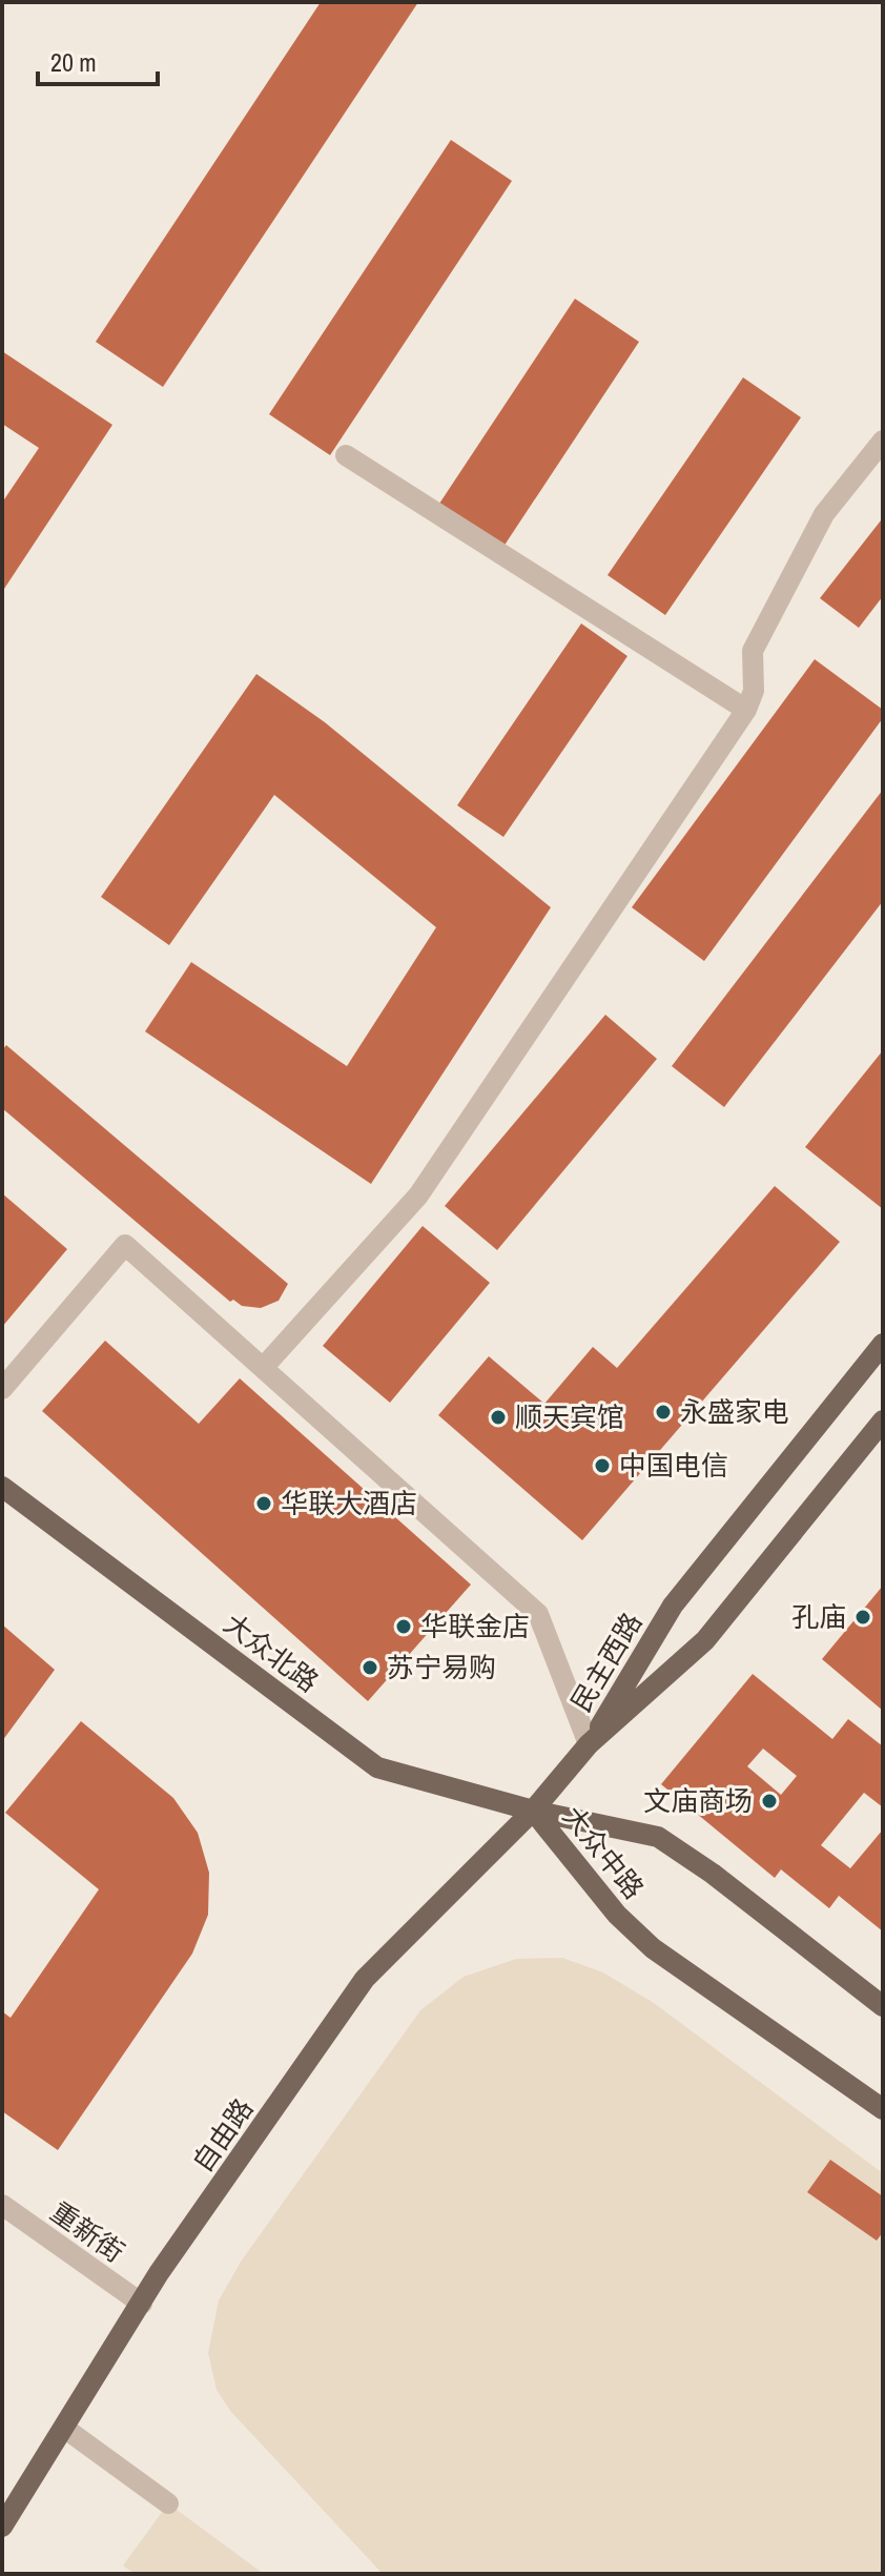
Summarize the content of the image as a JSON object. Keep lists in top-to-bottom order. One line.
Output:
{"streets":{"main road":["大众北路","民主西路","大众中路","自由路"],"street":["重新街"]},"crossings":[["大众北路","大众中路"],["大众北路","自由路"],["民主西路","自由路"],["大众中路","自由路"],["自由路","重新街"]],"places":["永盛家电","顺天宾馆","中国电信","华联大酒店","孔庙","华联金店","苏宁易购","文庙商场"],"scale_bar":"20 m"}
